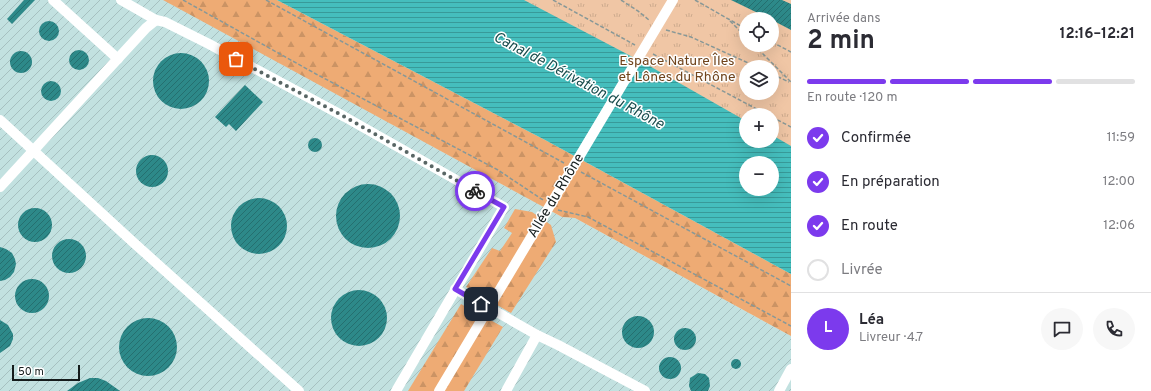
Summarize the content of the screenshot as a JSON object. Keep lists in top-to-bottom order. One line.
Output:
{"streets":{"street":["Allée du Rhône"]},"water":["Canal de Dérivation du Rhône"],"parks":["Espace Nature Îles et Lônes du Rhône"],"scale_bar":"50 m","page":{"heading":["2 min","Arrivée dans","12:16–12:21"],"panel":["Léa","Livreur · 4.7"],"map_buttons":["+","−"],"bar":"En route · 120 m","list":[["Confirmée","11:59"],["En préparation","12:00"],["En route","12:06"],"Livrée"],"round":"L","scale":"50 m"}}
